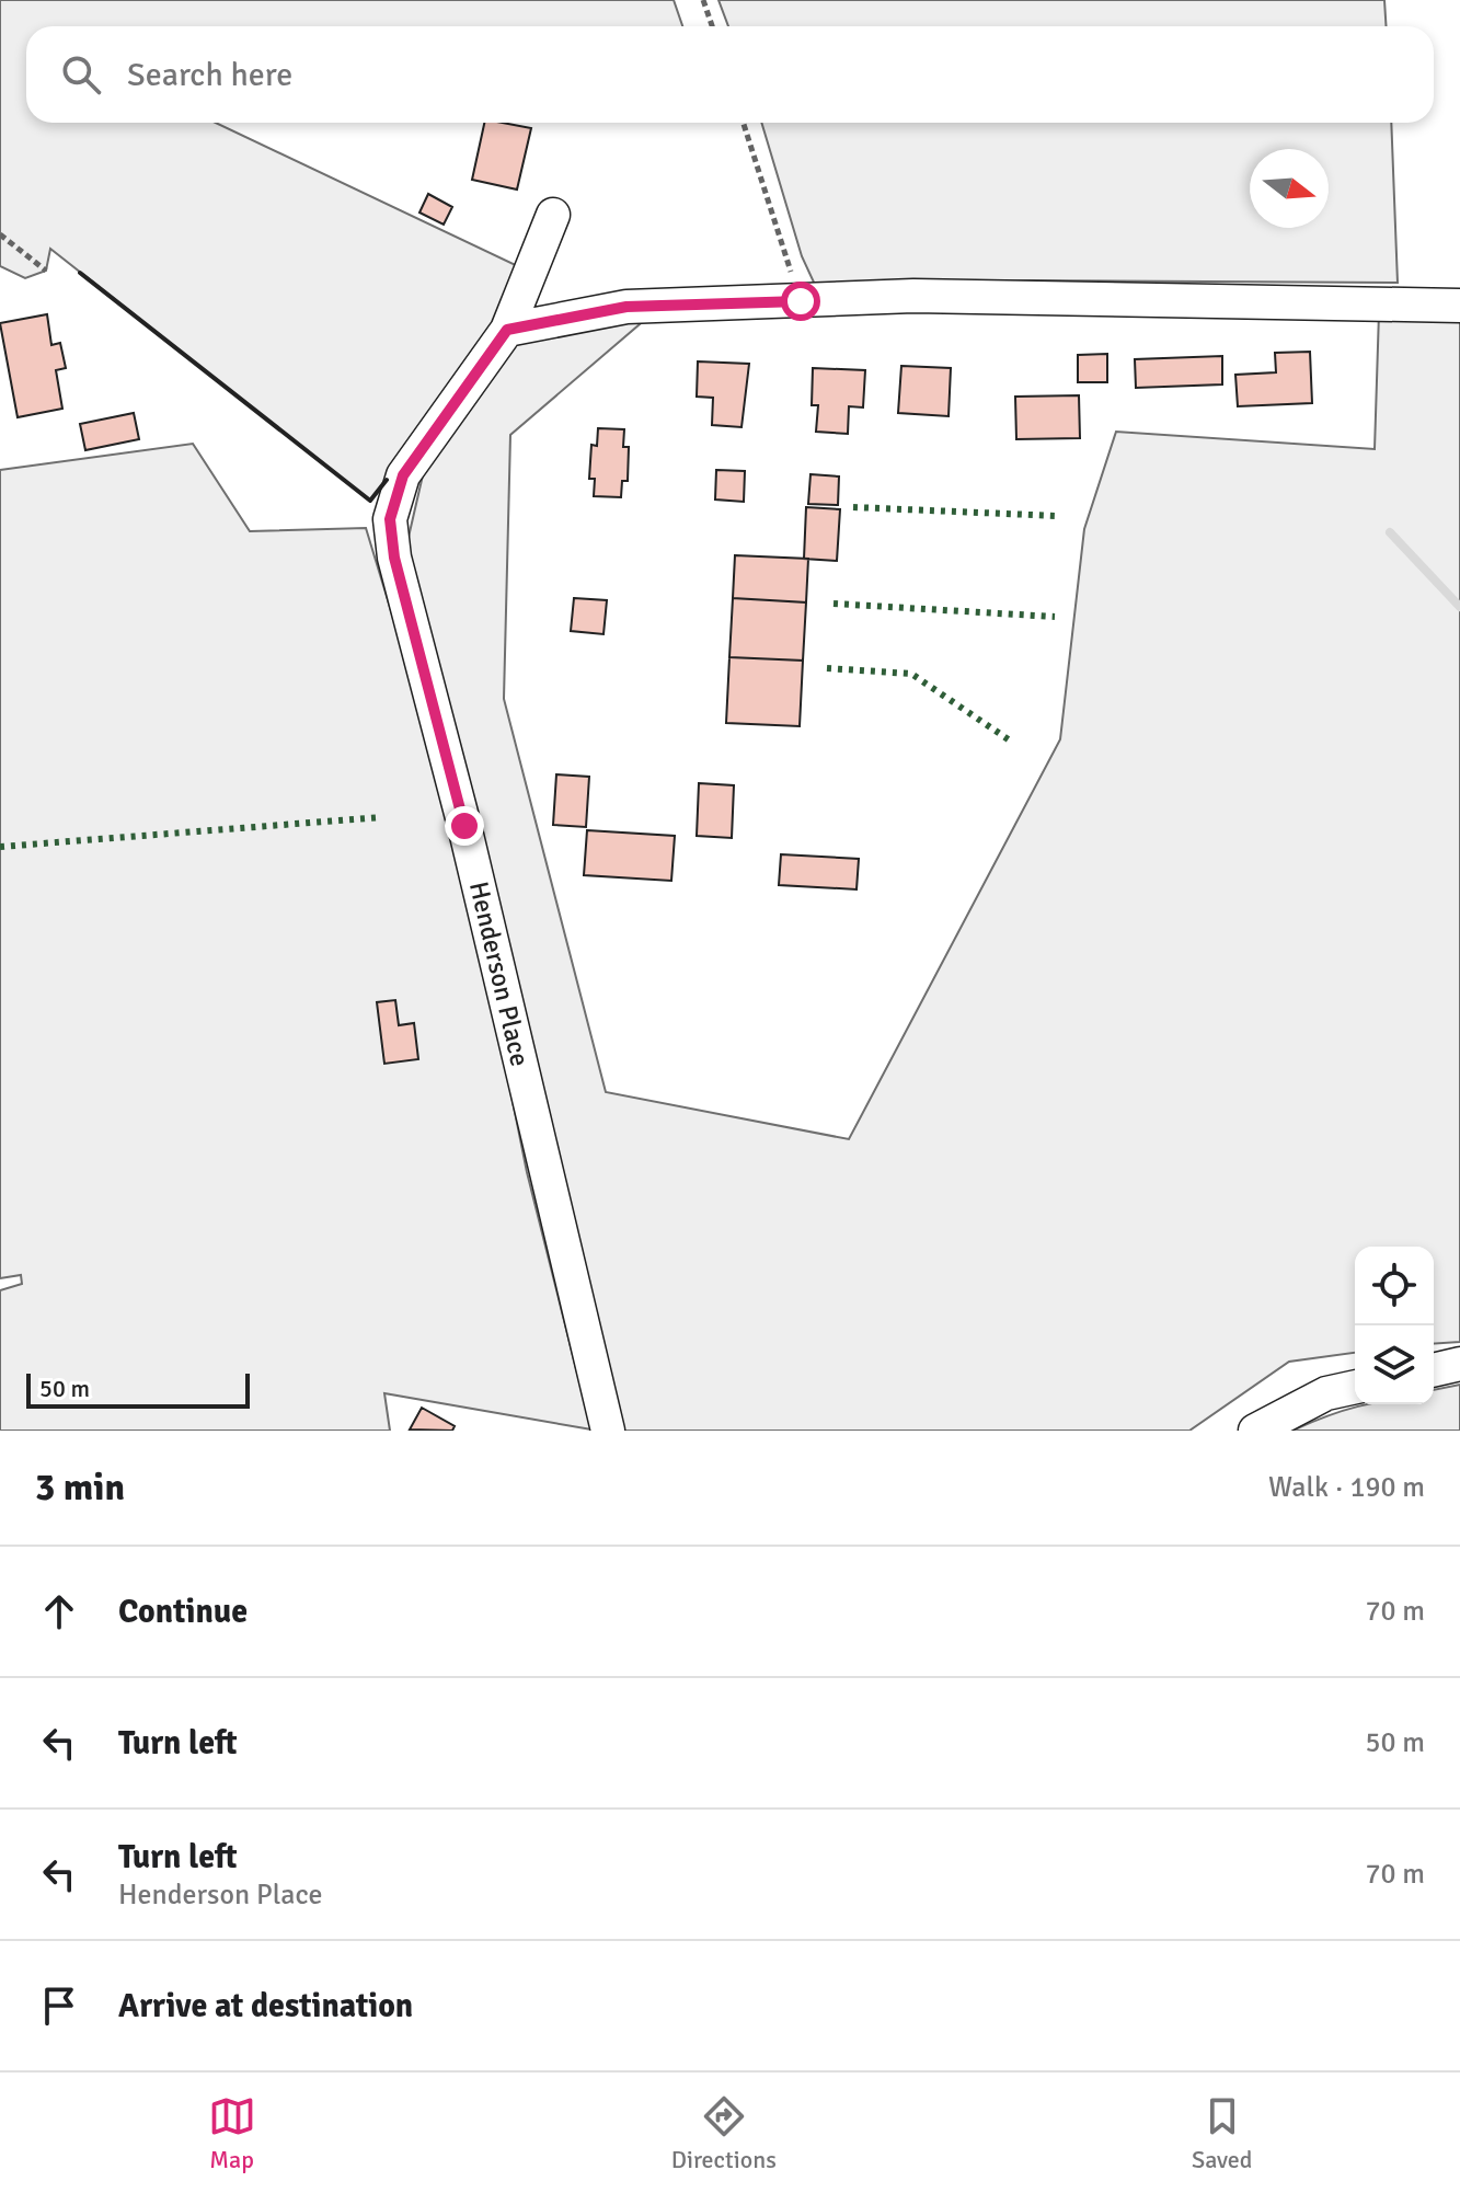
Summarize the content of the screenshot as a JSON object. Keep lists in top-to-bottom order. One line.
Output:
{"streets":{"street":["Henderson Place"]},"scale_bar":"50 m","north":"right","page":{"search":"Search here","scale":"50 m","heading":["3 min","Walk · 190 m"],"list":[["Continue","70 m"],["Turn left","50 m"],["Turn left","Henderson Place","70 m"],"Arrive at destination"],"nav":["Map","Directions","Saved"]}}
